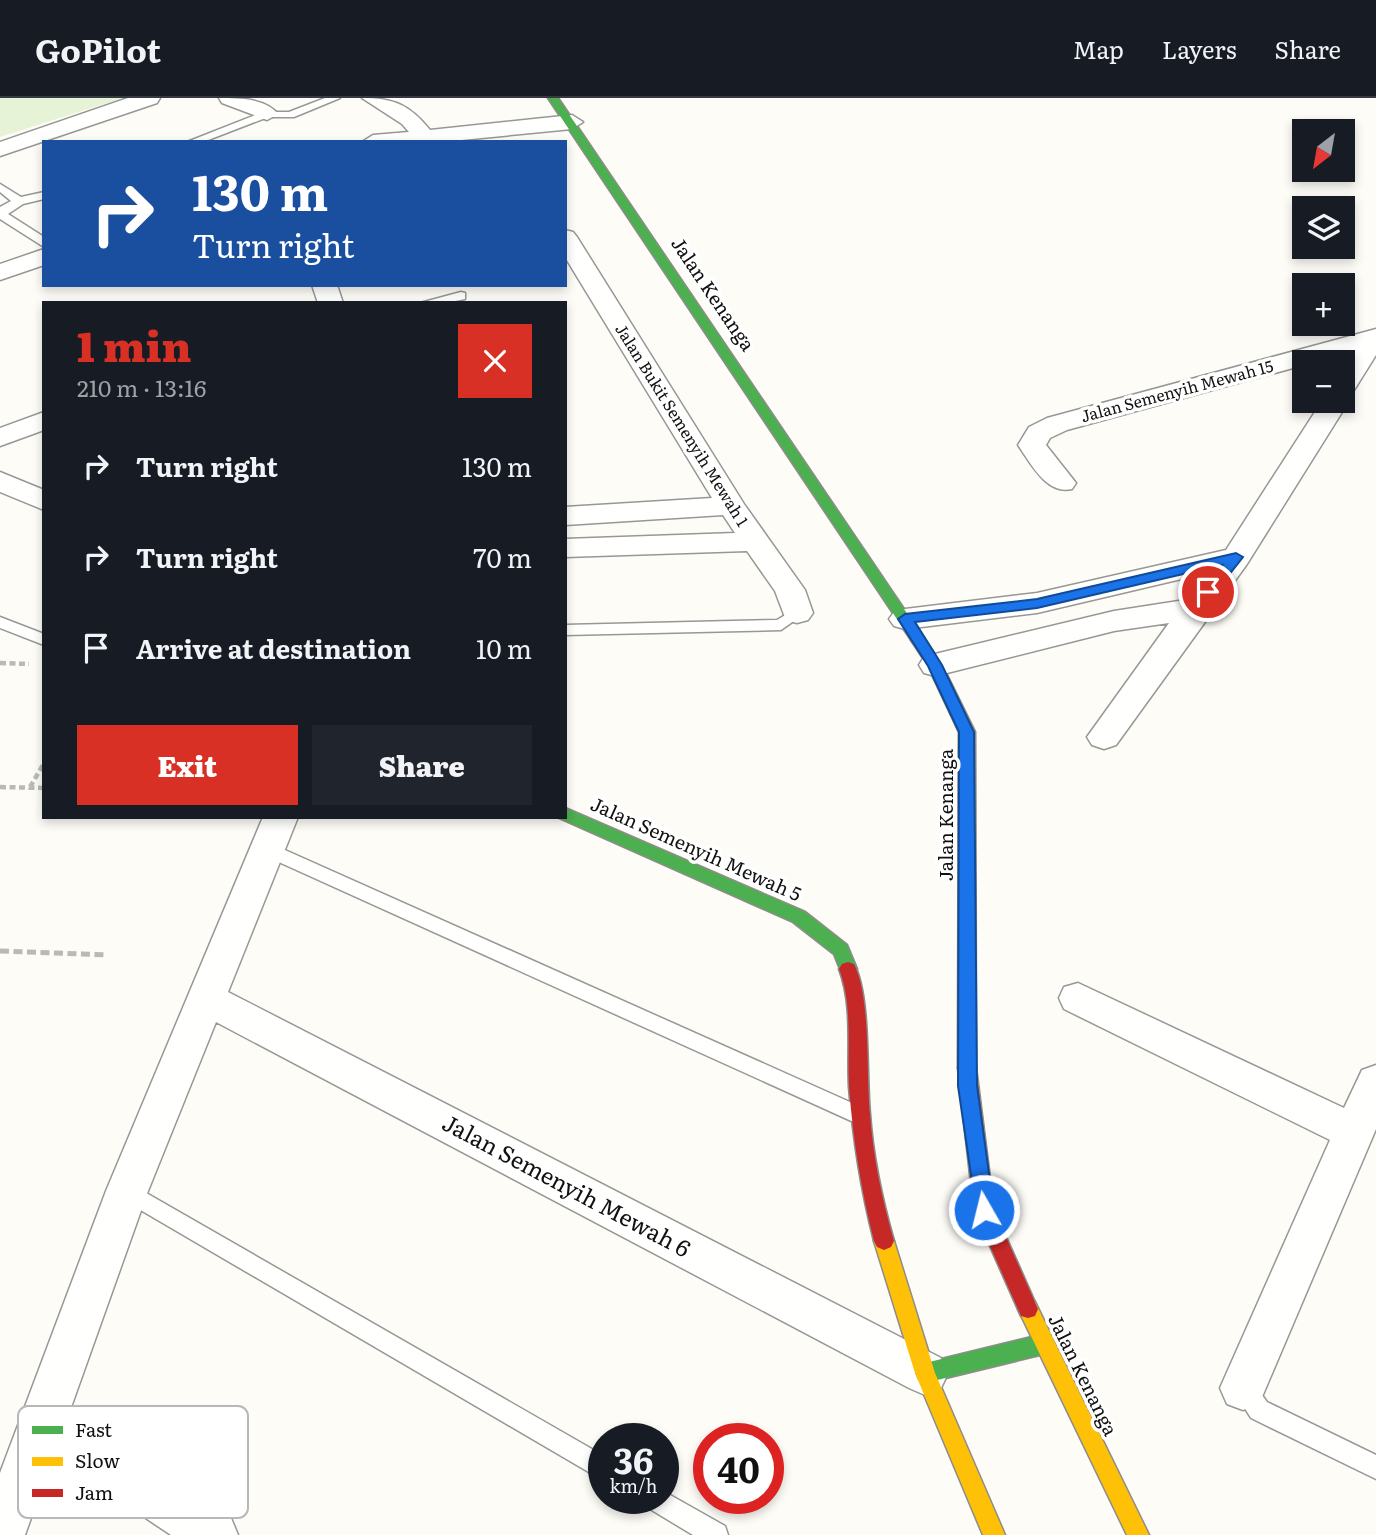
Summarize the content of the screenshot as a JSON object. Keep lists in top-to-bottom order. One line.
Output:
{"streets":{"street":["Jalan Kenanga","Jalan Semenyih Mewah 15","Jalan Bukit Semenyih Mewah 1","Jalan Semenyih Mewah 5","Jalan Semenyih Mewah 6"]},"legend":["Fast","Slow","Jam"],"north":"bottom left","page":{"header":"GoPilot","nav":["Map","Layers","Share"],"map_buttons":["+","−"],"turn":["130 m","Turn right"],"heading":["1 min","210 m · 13:16"],"list":[{"name":"Turn right","value":"130 m"},{"name":"Turn right","value":"70 m"},{"name":"Arrive at destination","value":"10 m"}],"buttons":["Exit","Share"],"speed":"36 km/h","limit":"40"}}
